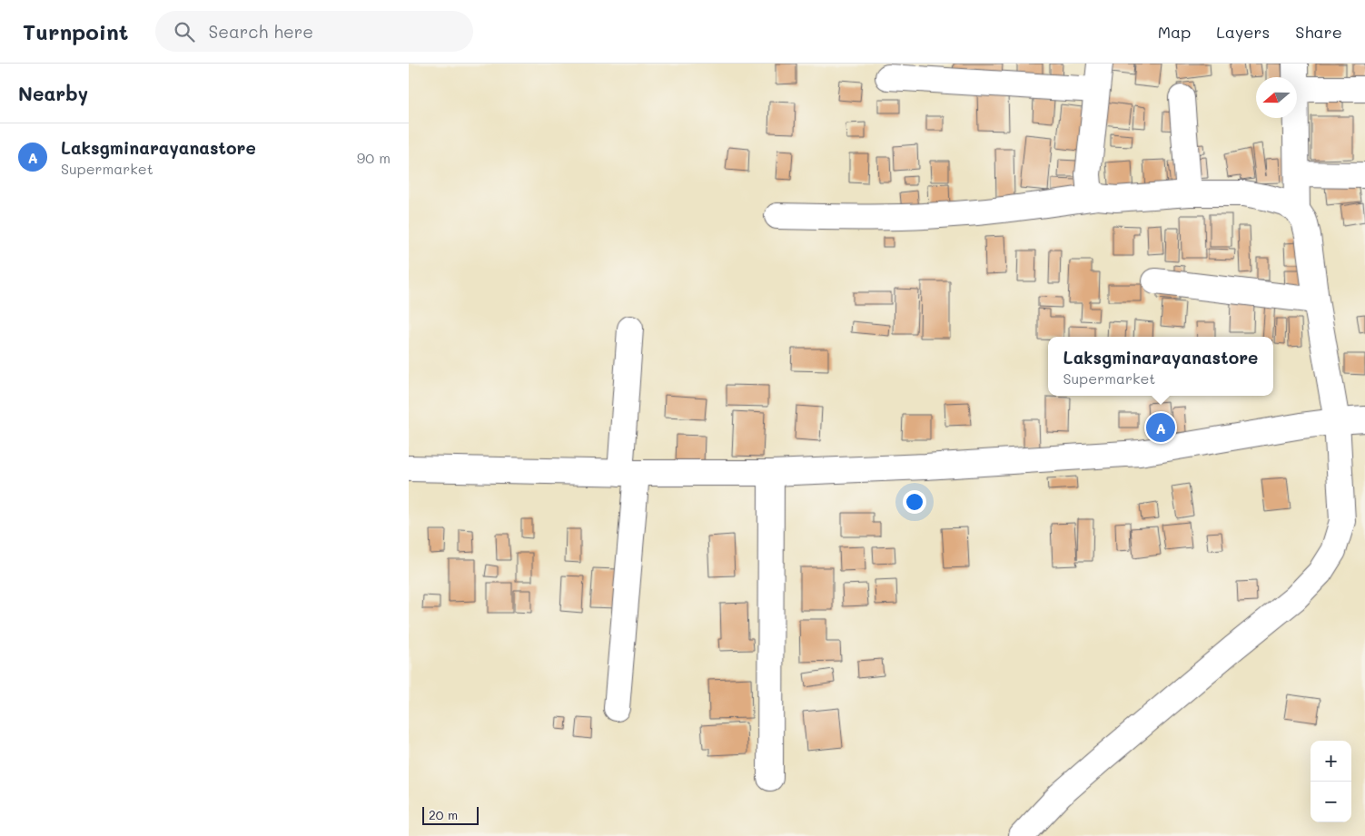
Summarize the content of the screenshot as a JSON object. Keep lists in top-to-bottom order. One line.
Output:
{"scale_bar":"20 m","north":"left","page":{"header":"Turnpoint","search":"Search here","nav":["Map","Layers","Share"],"heading":"Nearby","list":[{"mark":"A","name":"Laksgminarayanastore","note":"Supermarket","value":"90 m"}],"popup":["Laksgminarayanastore","Supermarket"],"pins":"A","map_buttons":["+","−"],"scale":"20 m"}}
